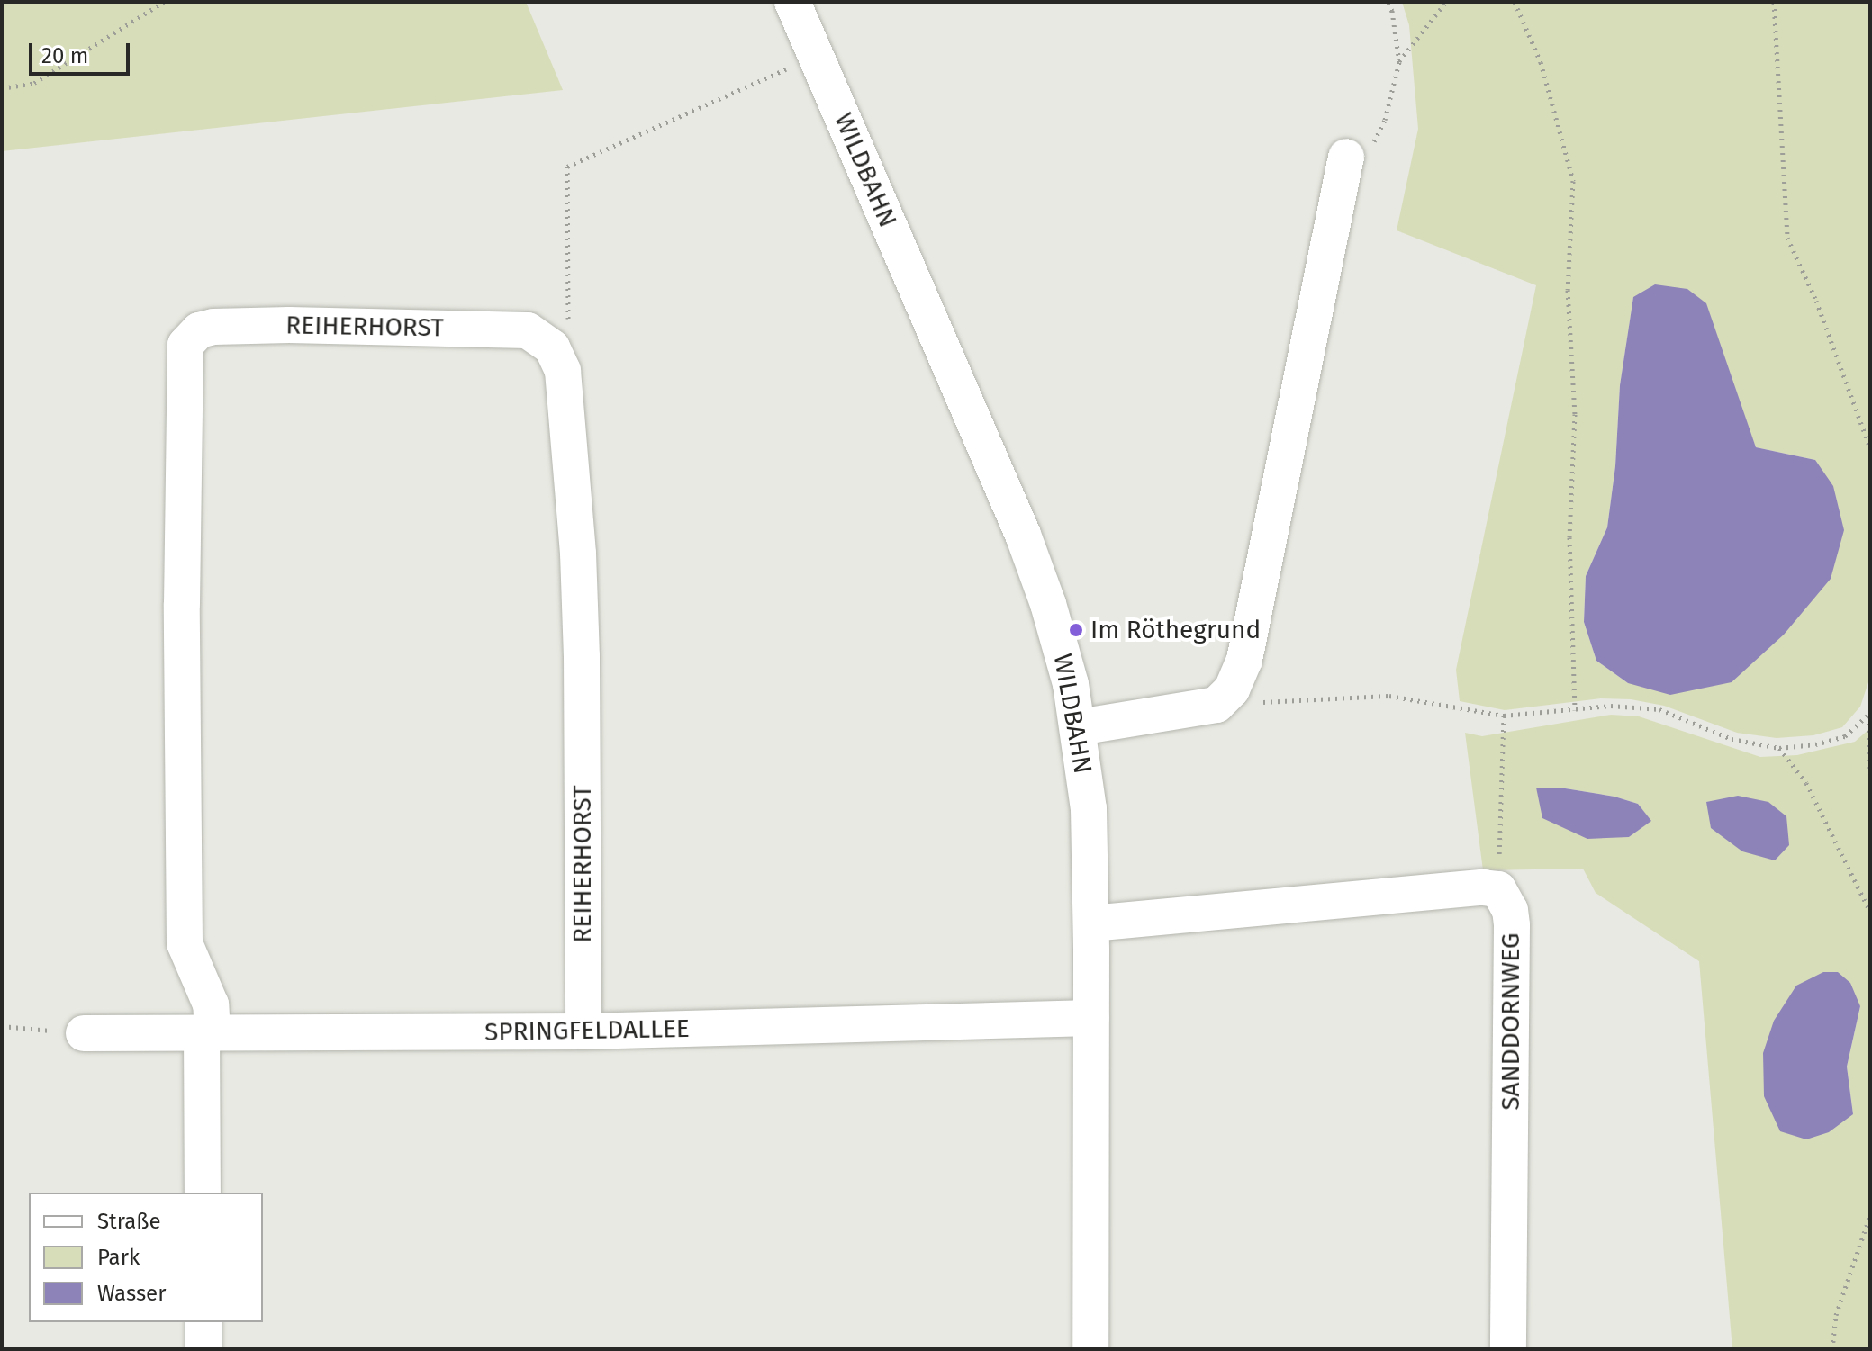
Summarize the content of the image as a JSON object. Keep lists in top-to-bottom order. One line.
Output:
{"streets":{"street":["WILDBAHN","REIHERHORST","SANDDORNWEG","SPRINGFELDALLEE"]},"crossings":[["WILDBAHN","SPRINGFELDALLEE"],["REIHERHORST","SPRINGFELDALLEE"]],"places":["Im Röthegrund"],"legend":["Straße","Park","Wasser"],"scale_bar":"20 m"}
